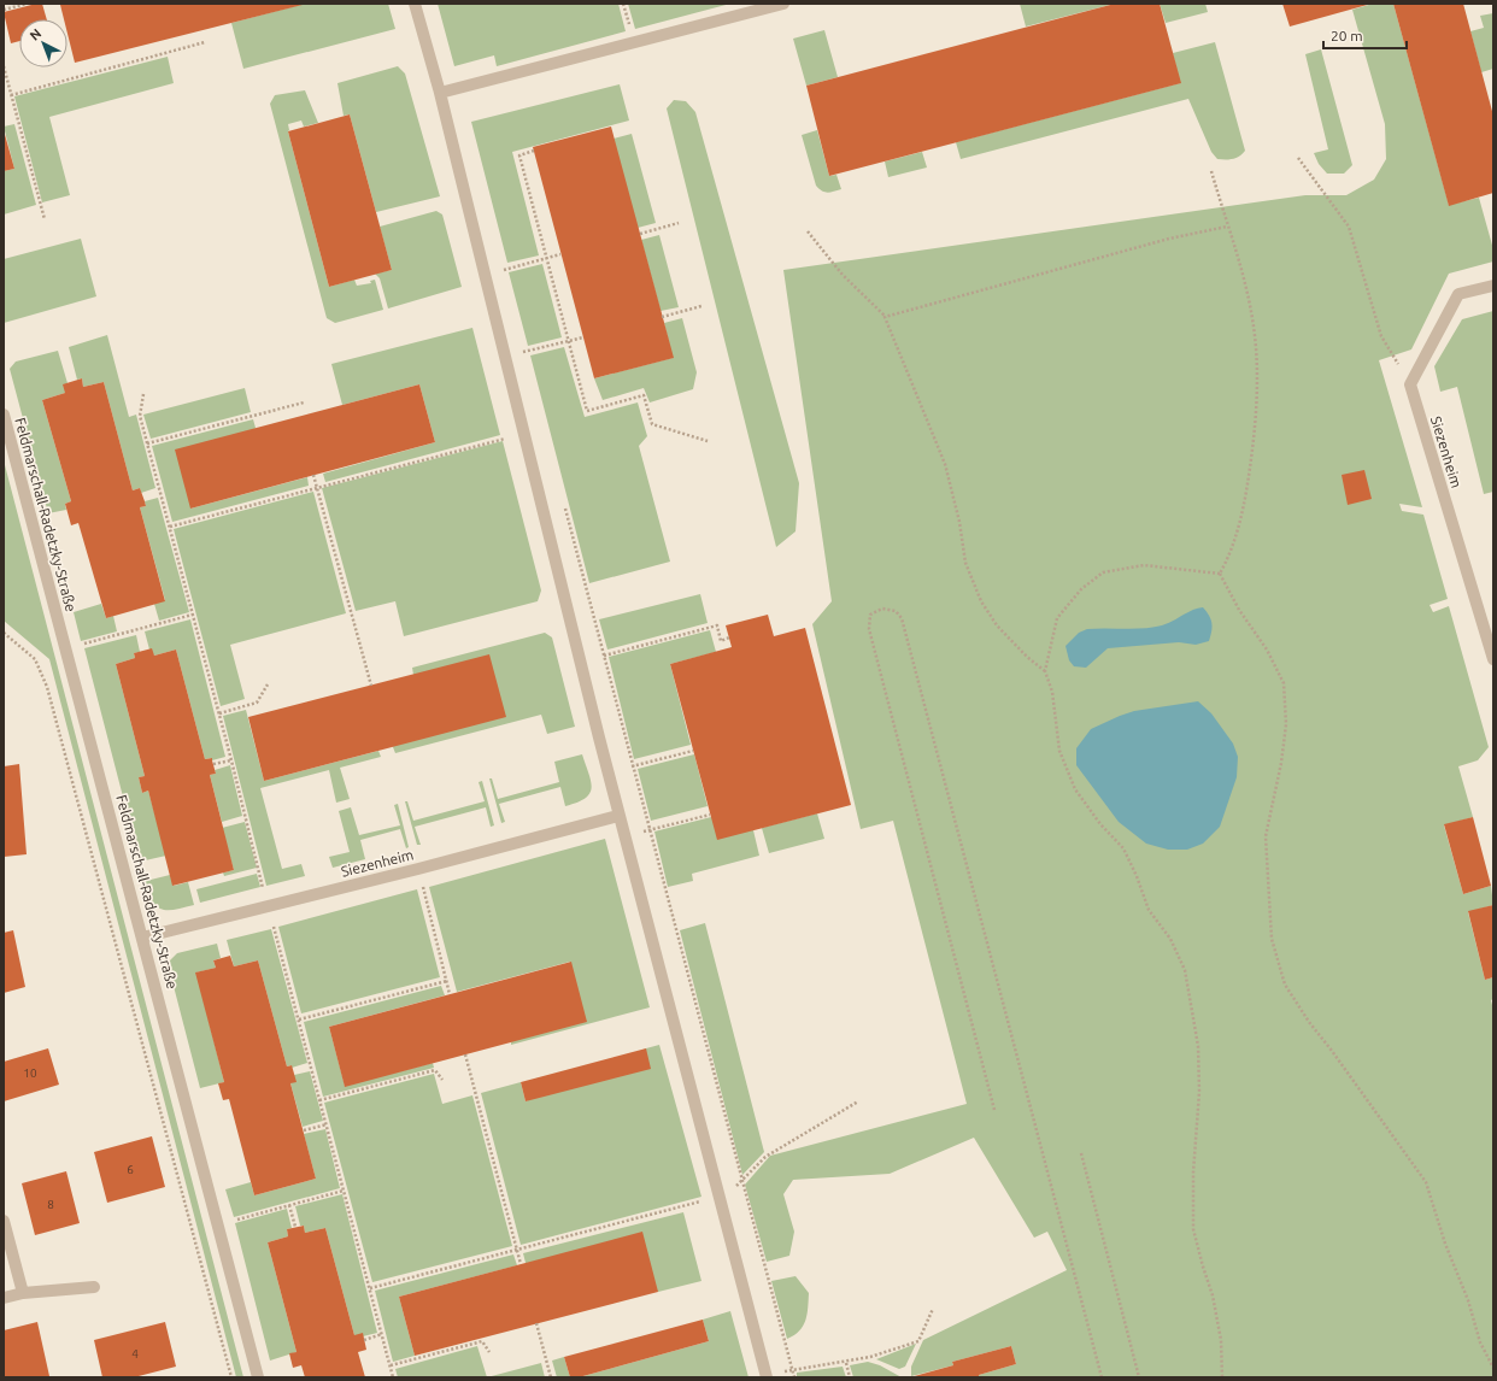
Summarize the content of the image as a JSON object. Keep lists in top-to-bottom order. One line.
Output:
{"streets":{"street":["Siezenheim","Feldmarschall-Radetzky-Straße"]},"crossings":[["Siezenheim","Feldmarschall-Radetzky-Straße"]],"house_numbers":["10","6","8","4"],"scale_bar":"20 m","north":"top left"}
